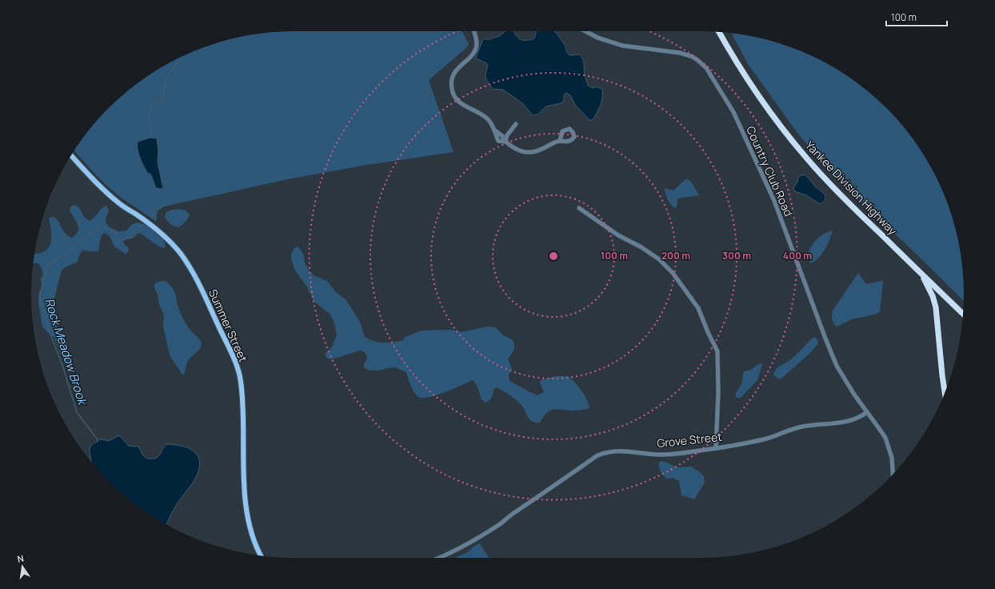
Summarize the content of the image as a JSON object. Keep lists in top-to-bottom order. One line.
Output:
{"streets":{"highway":["Yankee Division Highway"],"main road":["Summer Street"],"street":["Country Club Road","Grove Street"]},"crossings":[["Country Club Road","Grove Street"]],"water":["Rock Meadow Brook"],"scale_bar":"100 m","north":"top","rings":["100 m","200 m","300 m","400 m"]}
